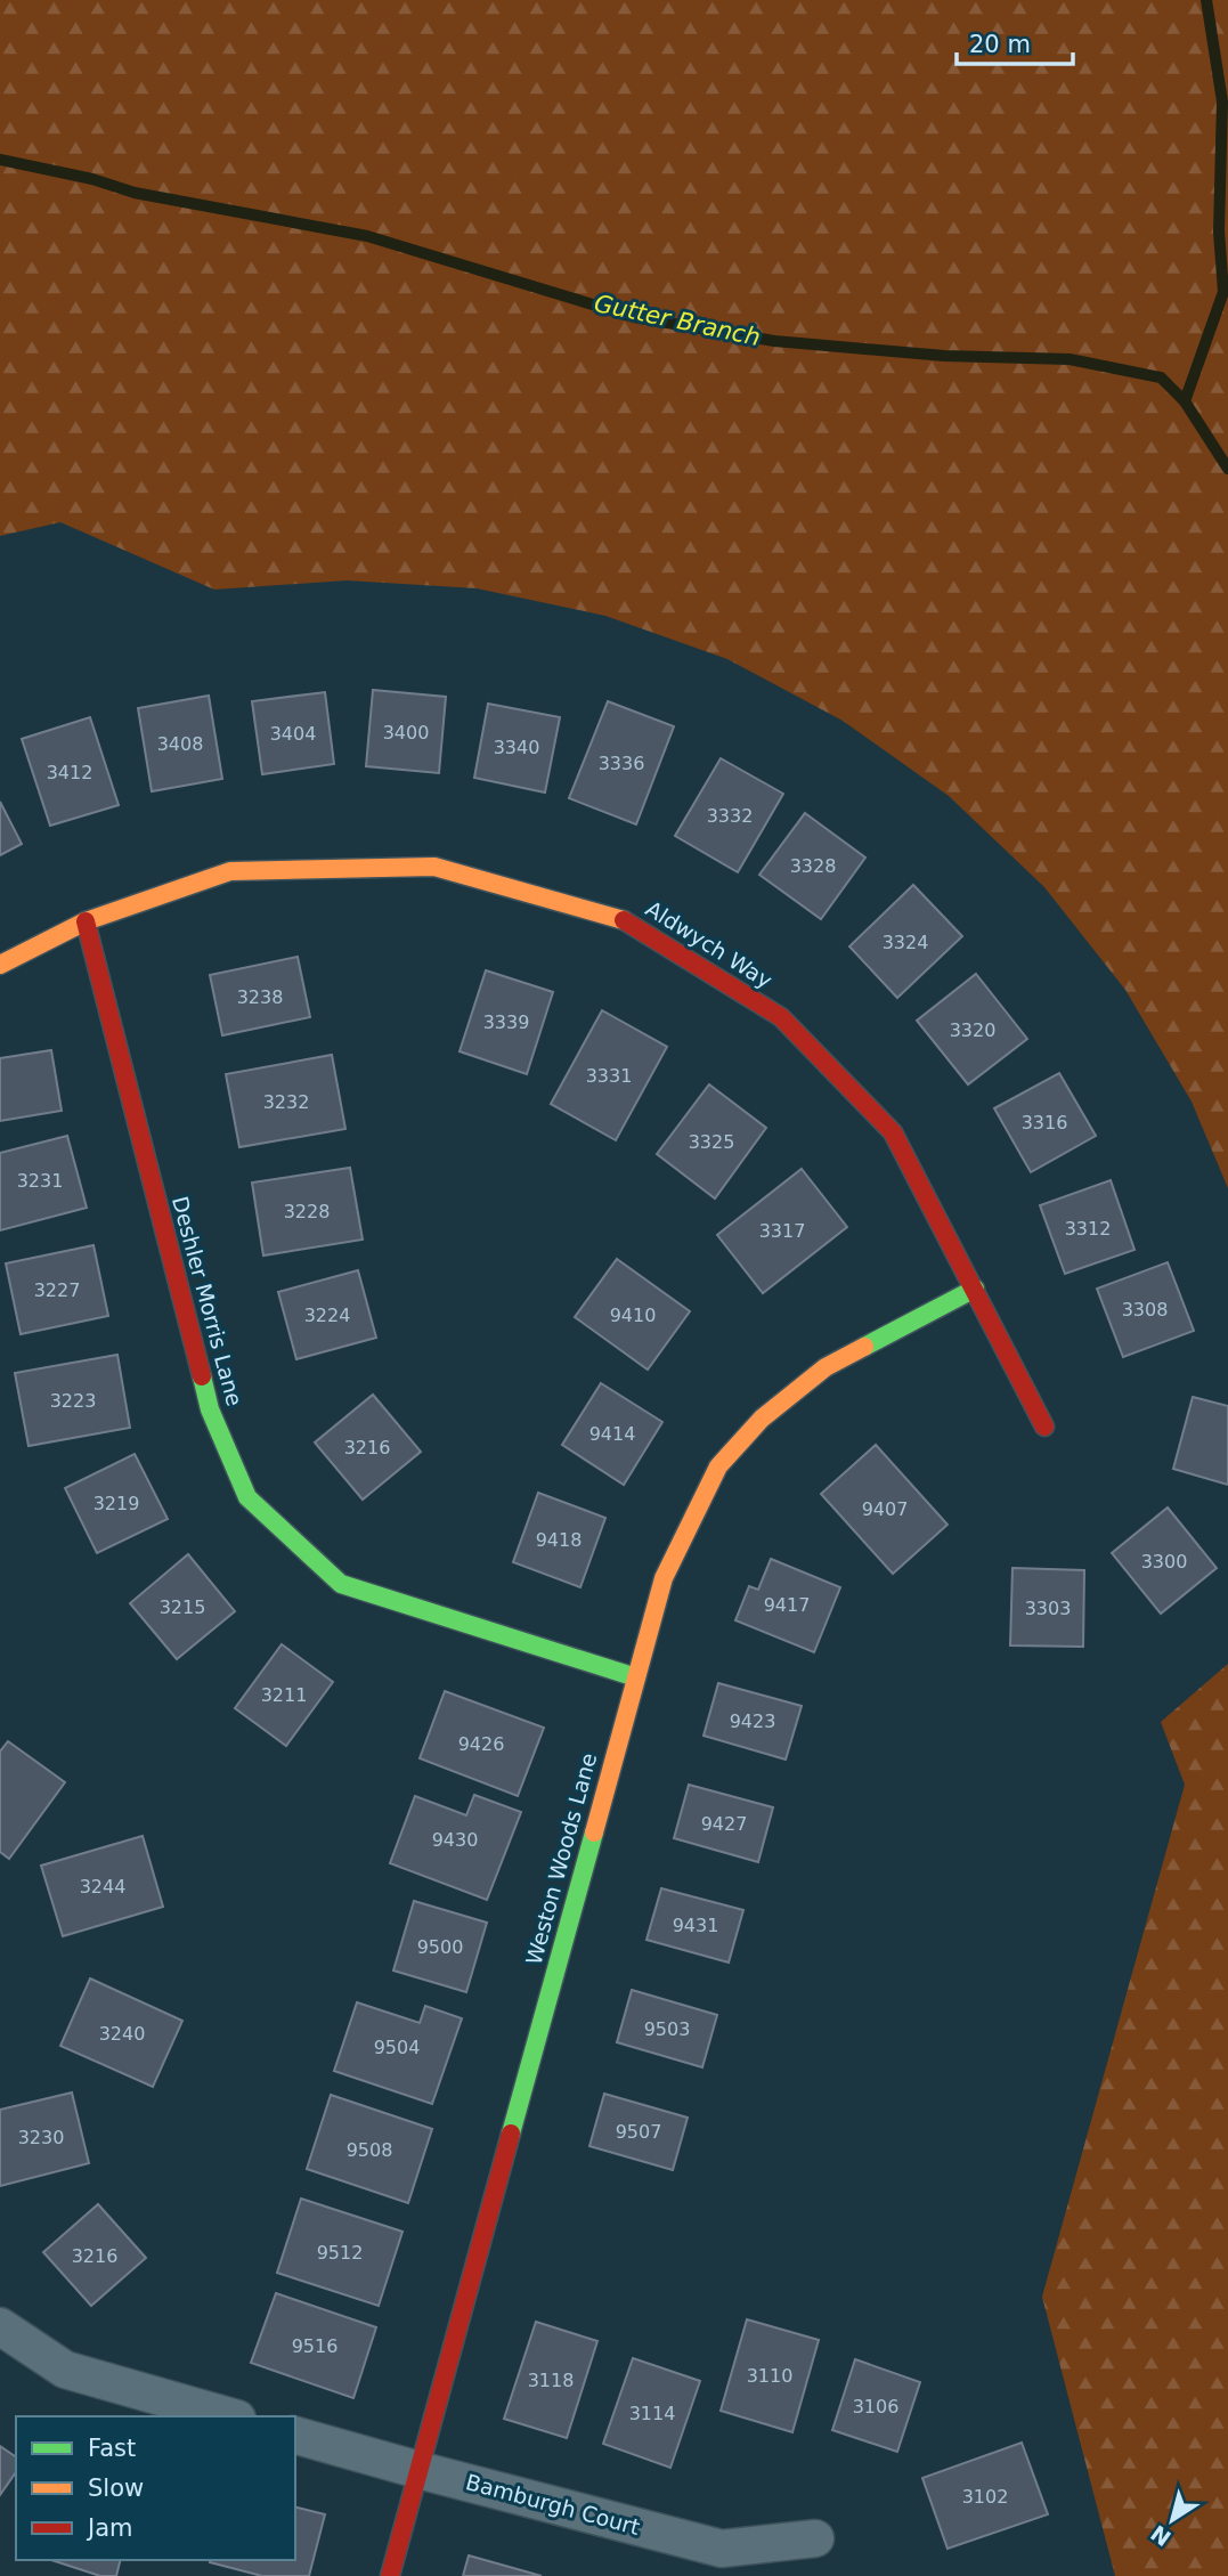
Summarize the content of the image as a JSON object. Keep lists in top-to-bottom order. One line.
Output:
{"streets":{"street":["Aldwych Way","Deshler Morris Lane","Weston Woods Lane","Bamburgh Court"]},"crossings":[["Aldwych Way","Deshler Morris Lane"],["Aldwych Way","Weston Woods Lane"],["Deshler Morris Lane","Weston Woods Lane"],["Weston Woods Lane","Bamburgh Court"]],"water":["Gutter Branch"],"house_numbers":["3400","3404","3408","3340","3336","3412","3332","3328","3324","3238","3339","3320","3331","3232","3316","3325","3231","3228","3312","3317","3227","3308","3224","9410","3223","9414","3216","3219","9407","9418","3300","9417","3215","3303","3211","9423","9426","9427","9430","3244","9431","9500","9503","3240","9504","9507","3230","9508","9512","3216","9516","3110","3118","3106","3114","3102"],"legend":["Fast","Slow","Jam"],"scale_bar":"20 m","north":"bottom left"}
